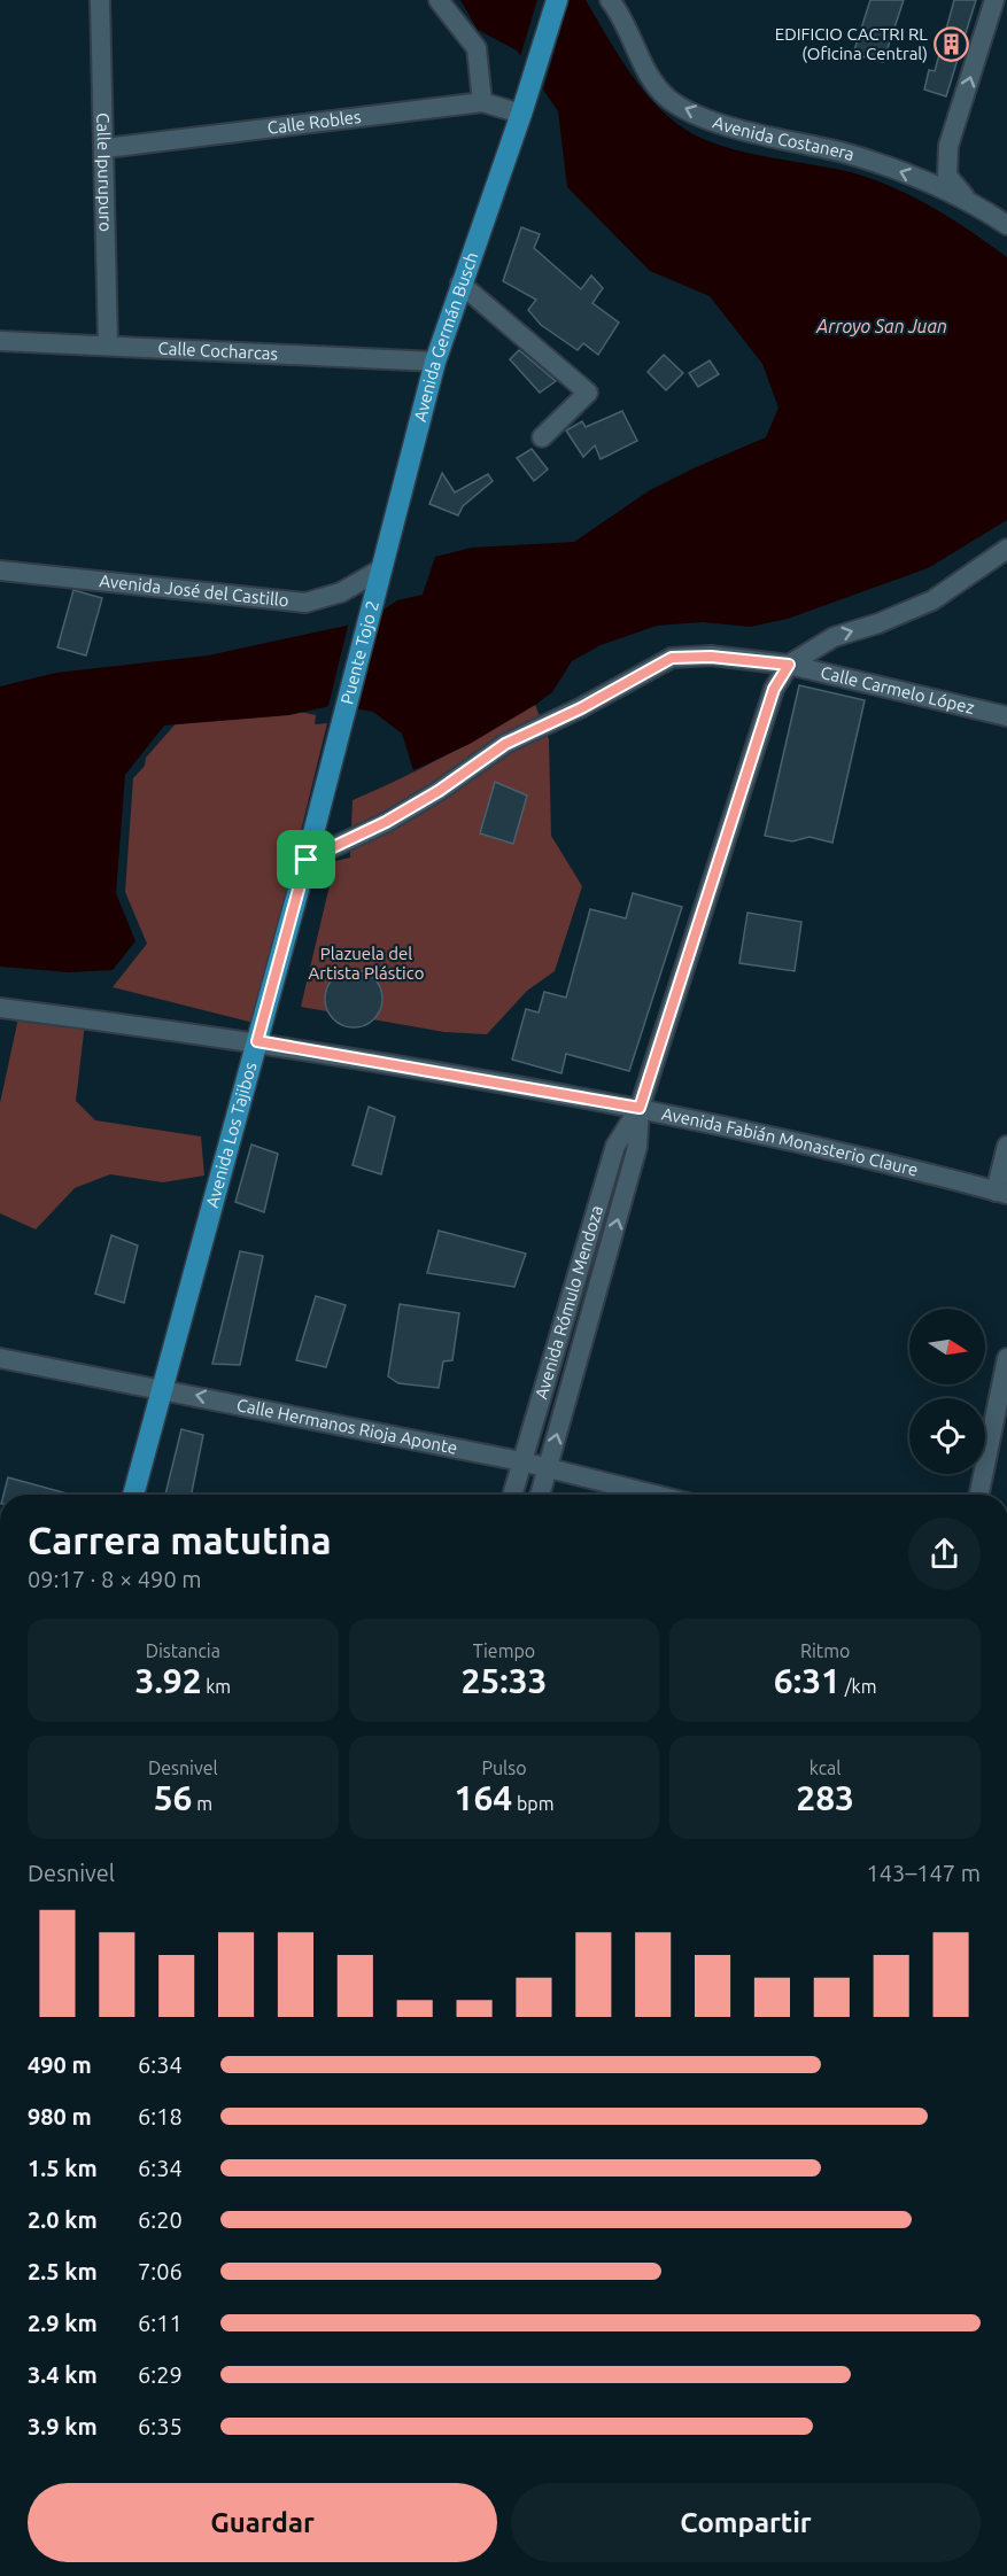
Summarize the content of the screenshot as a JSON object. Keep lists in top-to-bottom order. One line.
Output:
{"streets":{"main road":["Avenida Germán Busch","Puente Tojo 2","Avenida Los Tajibos"],"street":["Calle Robles","Avenida Costanera","Calle Ipurupuro","Calle Cocharcas","Avenida José del Castillo","Calle Carmelo López","Avenida Fabián Monasterio Claure","Avenida Rómulo Mendoza","Calle Hermanos Rioja Aponte"]},"crossings":[["Calle Robles","Calle Ipurupuro"],["Calle Robles","Avenida Germán Busch"],["Calle Ipurupuro","Calle Cocharcas"],["Avenida Germán Busch","Calle Cocharcas"],["Avenida Germán Busch","Avenida José del Castillo"],["Avenida Germán Busch","Puente Tojo 2"],["Avenida José del Castillo","Puente Tojo 2"],["Puente Tojo 2","Avenida Los Tajibos"],["Calle Carmelo López","Avenida Los Tajibos"],["Calle Carmelo López","Avenida Rómulo Mendoza"],["Avenida Los Tajibos","Avenida Fabián Monasterio Claure"],["Avenida Los Tajibos","Calle Hermanos Rioja Aponte"],["Avenida Fabián Monasterio Claure","Avenida Rómulo Mendoza"],["Avenida Rómulo Mendoza","Calle Hermanos Rioja Aponte"]],"one_way":["Avenida Costanera","Calle Hermanos Rioja Aponte"],"water":["Arroyo San Juan"],"parks":["Plazuela del Artista Plástico"],"places":{"building":["EDIFICIO CACTRI RL (Oficina Central)"]},"north":"right","page":{"heading":["Carrera matutina","09:17 · 8 × 490 m"],"stats":[["Distancia","3.92 km"],["Tiempo","25:33"],["Ritmo","6:31 /km"],["Desnivel","56 m"],["Pulso","164 bpm"],["kcal","283"]],"chart":["Desnivel","143–147 m"],"list":[{"name":"490 m","note":"6:34"},{"name":"980 m","note":"6:18"},{"name":"1.5 km","note":"6:34"},{"name":"2.0 km","note":"6:20"},{"name":"2.5 km","note":"7:06"},{"name":"2.9 km","note":"6:11"},{"name":"3.4 km","note":"6:29"},{"name":"3.9 km","note":"6:35"}],"buttons":["Guardar","Compartir"]}}
